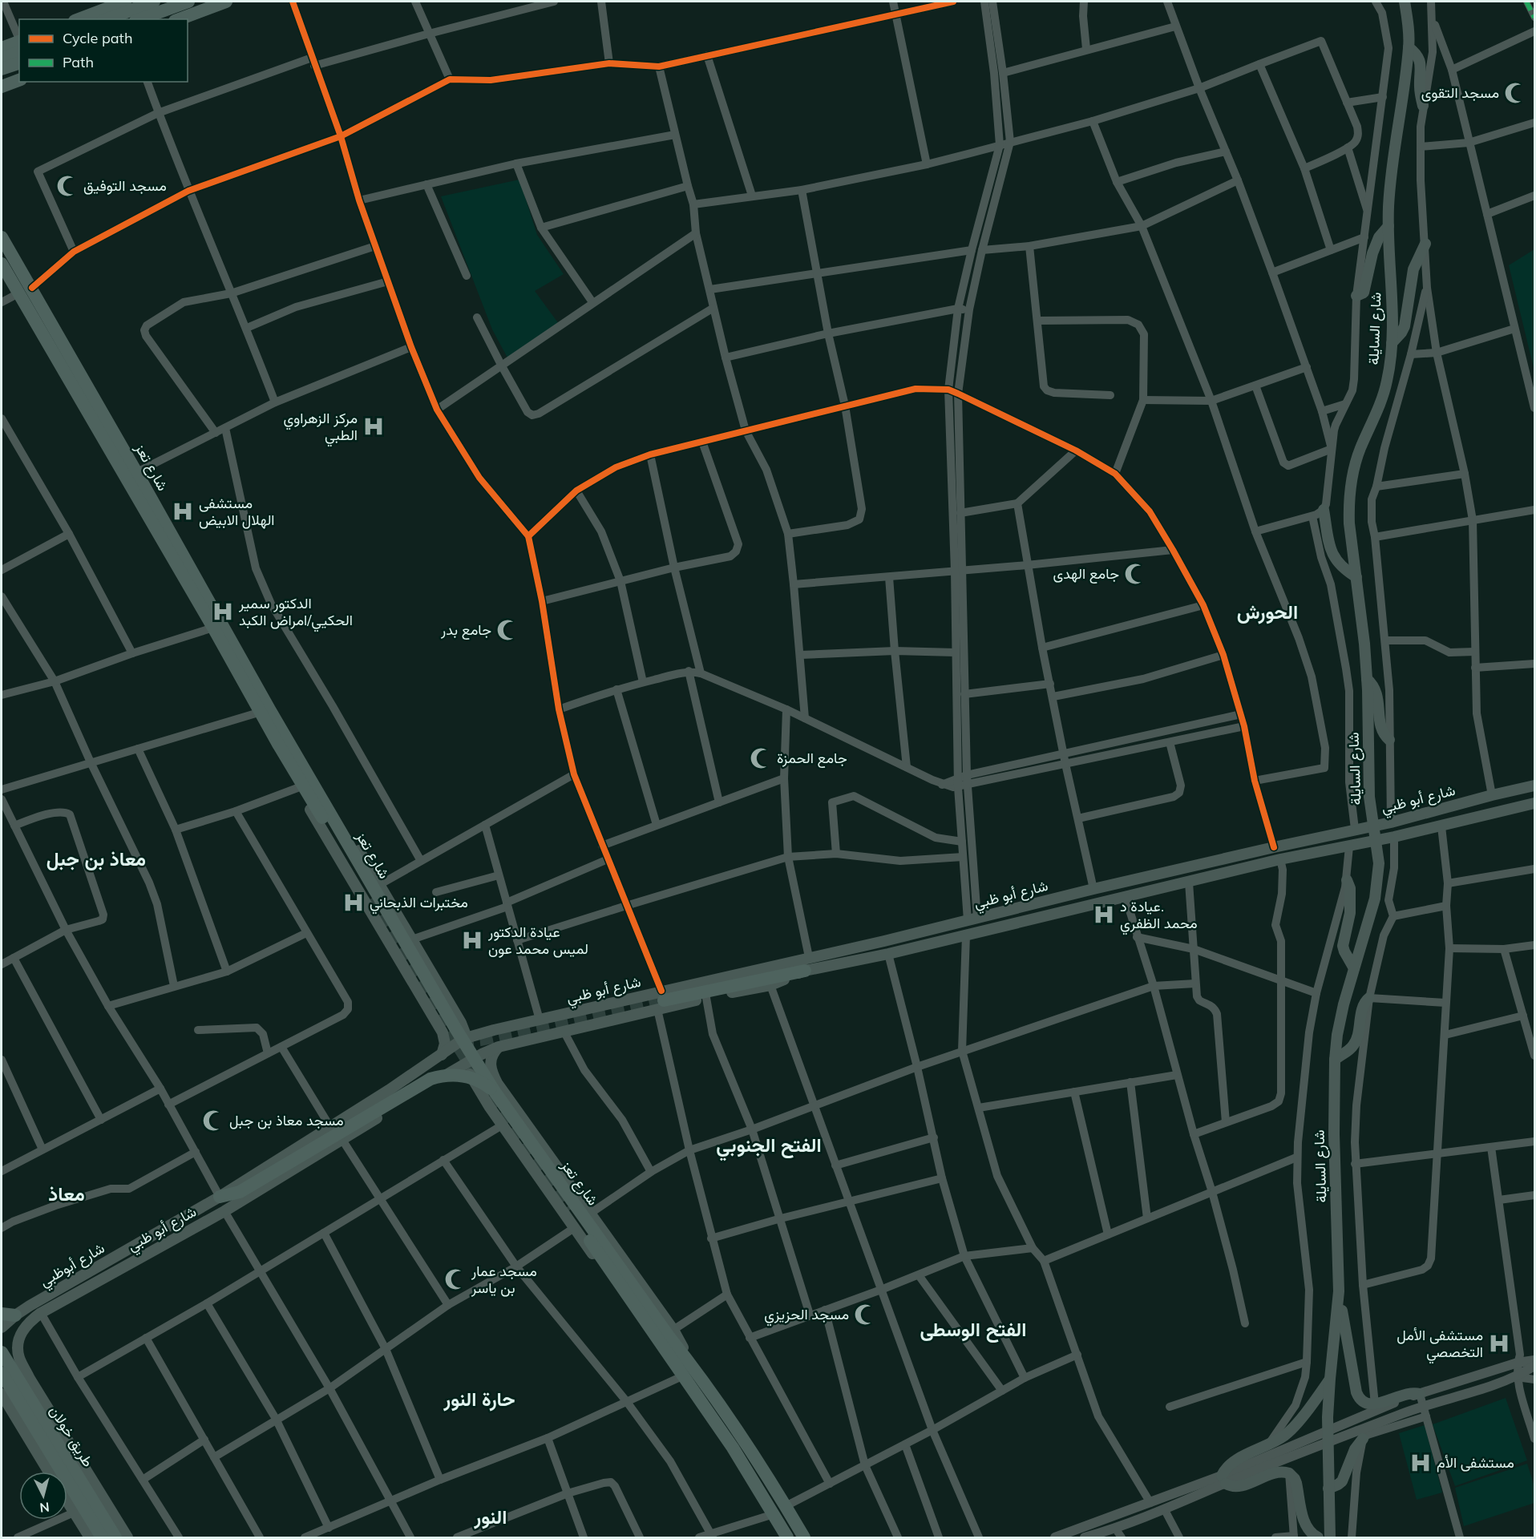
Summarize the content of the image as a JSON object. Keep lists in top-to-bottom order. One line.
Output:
{"streets":{"main road":["شارع السايلة","شارع تعز","شارع أبو ظبي","شارع أبوظبي","طريق خولان"]},"crossings":[["شارع أبو ظبي","شارع أبوظبي"],["شارع أبو ظبي","طريق خولان"]],"districts":["الحورش","معاذ بن جبل","الفتح الجنوبي","معاذ","الفتح الوسطى","حارة النور","النور"],"places":{"mosque":["مسجد التقوى","مسجد التوفيق","جامع الهدى","جامع بدر","جامع الحمزة","مسجد معاذ بن جبل","مسجد عمار بن ياسر","مسجد الحزيزي"],"hospital":["مركز الزهراوي الطبي","مستشفى الهلال الابيض","الدكتور سمير الحكيي/امراض الكبد","مختبرات الذبحاني","عيادة د. محمد الظفري","عيادة الدكتور لميس محمد عون","مستشفى الأمل التخصصي","مستشفى الأم"]},"legend":["Cycle path","Path"],"north":"bottom"}
